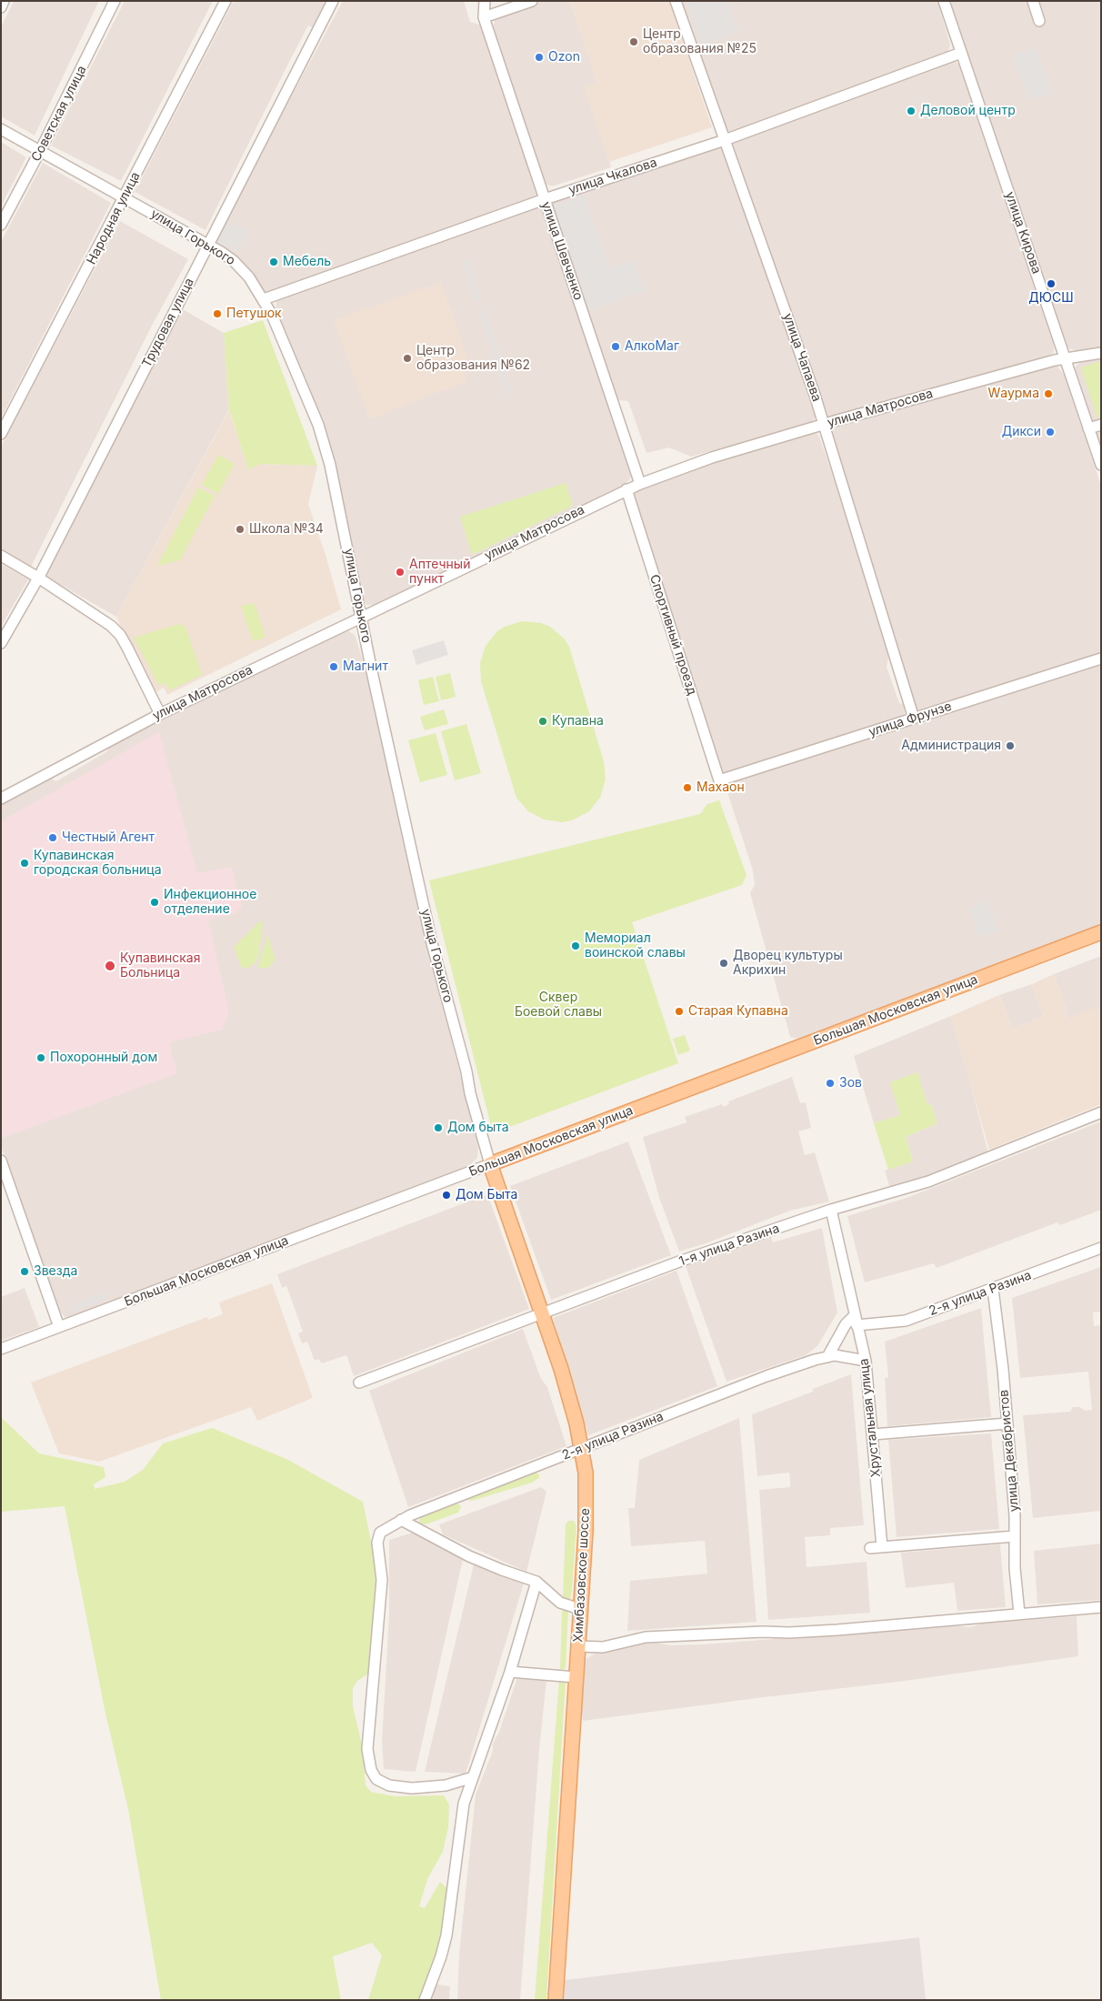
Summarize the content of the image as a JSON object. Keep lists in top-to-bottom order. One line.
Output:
{"streets":{"main road":["Большая Московская улица","Химбазовское шоссе"],"street":["Советская улица","улица Чкалова","Народная улица","улица Кирова","улица Горького","улица Шевченко","Трудовая улица","улица Чапаева","улица Матросова","Спортивный проезд","улица Фрунзе","1-я улица Разина","2-я улица Разина","Хрустальная улица","улица Декабристов"]},"crossings":[["Советская улица","улица Горького"],["улица Чкалова","улица Кирова"],["улица Чкалова","улица Горького"],["улица Чкалова","улица Шевченко"],["улица Чкалова","улица Чапаева"],["Народная улица","улица Горького"],["улица Кирова","улица Матросова"],["улица Горького","Трудовая улица"],["улица Горького","улица Матросова"],["улица Горького","Большая Московская улица"],["улица Горького","Химбазовское шоссе"],["улица Шевченко","улица Матросова"],["улица Чапаева","улица Матросова"],["улица Чапаева","улица Фрунзе"],["улица Матросова","Спортивный проезд"],["Спортивный проезд","улица Фрунзе"],["Большая Московская улица","Химбазовское шоссе"],["1-я улица Разина","Хрустальная улица"],["1-я улица Разина","Химбазовское шоссе"],["2-я улица Разина","Хрустальная улица"],["2-я улица Разина","улица Декабристов"],["2-я улица Разина","Химбазовское шоссе"]],"parks":["Сквер Боевой славы"],"places":["Центр образования №25","Ozon","Деловой центр","Мебель","ДЮСШ","Петушок","АлкоМаг","Центр образования №62","Wаурма","Дикси","Школа №34","Аптечный пункт","Магнит","Купавна","Администрация","Махаон","Честный Агент","Купавинская городская больница","Инфекционное отделение","Мемориал воинской славы","Дворец культуры Акрихин","Купавинская Больница","Старая Купавна","Похоронный дом","Зов","Дом быта","Дом Быта","Звезда"]}
